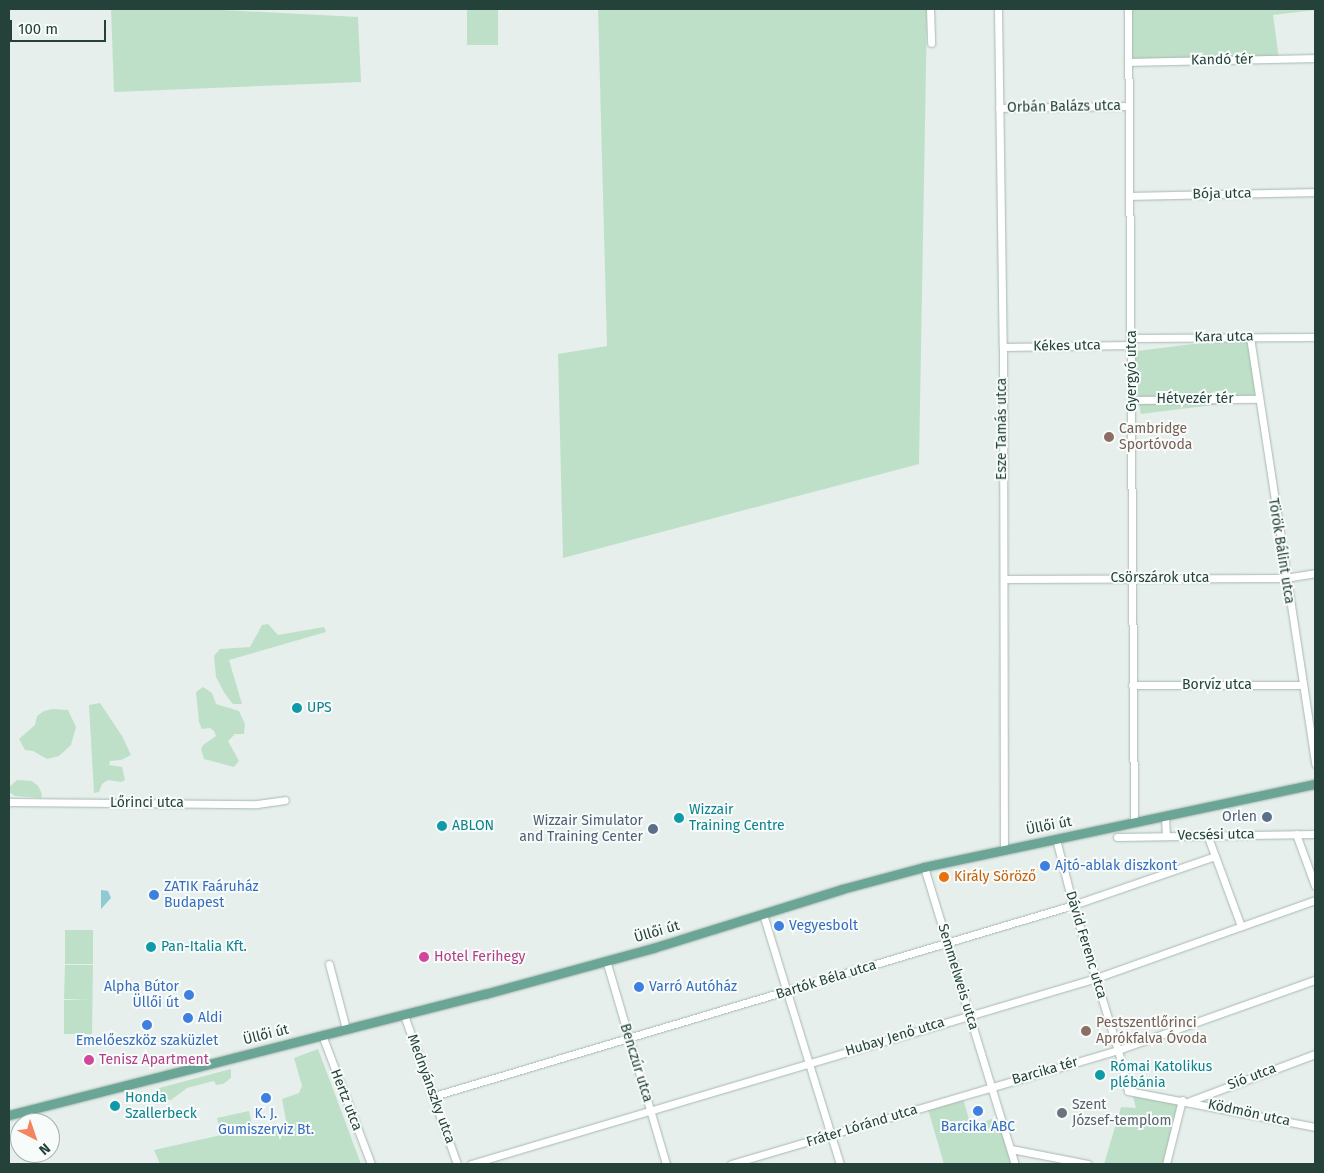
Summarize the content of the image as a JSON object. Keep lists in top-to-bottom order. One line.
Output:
{"streets":{"main road":["Üllői út"],"street":["Kandó tér","Orbán Balázs utca","Bója utca","Kara utca","Kékes utca","Gyergyó utca","Hétvezér tér","Esze Tamás utca","Török Bálint utca","Csörszárok utca","Borvíz utca","Lőrinci utca","Vecsési utca","Dávid Ferenc utca","Semmelweis utca","Bartók Béla utca","Hubay Jenő utca","Benczúr utca","Barcika tér","Sió utca","Mednyánszky utca","Hertz utca","Ködmön utca","Fráter Lóránd utca"]},"crossings":[["Kandó tér","Gyergyó utca"],["Orbán Balázs utca","Gyergyó utca"],["Orbán Balázs utca","Esze Tamás utca"],["Bója utca","Gyergyó utca"],["Kara utca","Kékes utca"],["Kara utca","Gyergyó utca"],["Kara utca","Török Bálint utca"],["Kékes utca","Gyergyó utca"],["Kékes utca","Esze Tamás utca"],["Gyergyó utca","Hétvezér tér"],["Gyergyó utca","Csörszárok utca"],["Gyergyó utca","Borvíz utca"],["Gyergyó utca","Üllői út"],["Hétvezér tér","Török Bálint utca"],["Esze Tamás utca","Csörszárok utca"],["Esze Tamás utca","Üllői út"],["Török Bálint utca","Csörszárok utca"],["Török Bálint utca","Borvíz utca"],["Üllői út","Dávid Ferenc utca"],["Üllői út","Semmelweis utca"],["Üllői út","Benczúr utca"],["Üllői út","Mednyánszky utca"],["Üllői út","Hertz utca"],["Dávid Ferenc utca","Bartók Béla utca"],["Dávid Ferenc utca","Hubay Jenő utca"],["Dávid Ferenc utca","Barcika tér"],["Semmelweis utca","Bartók Béla utca"],["Semmelweis utca","Hubay Jenő utca"],["Semmelweis utca","Barcika tér"],["Semmelweis utca","Fráter Lóránd utca"],["Bartók Béla utca","Benczúr utca"],["Bartók Béla utca","Mednyánszky utca"],["Hubay Jenő utca","Benczúr utca"],["Barcika tér","Fráter Lóránd utca"],["Sió utca","Ködmön utca"]],"places":["Cambridge Sportóvoda","UPS","Orlen","Wizzair Training Centre","ABLON","Wizzair Simulator and Training Center","Ajtó-ablak diszkont","Király Söröző","ZATIK Faáruház Budapest","Vegyesbolt","Pan-Italia Kft.","Hotel Ferihegy","Varró Autóház","Alpha Bútor Üllői út","Aldi","Emelőeszköz szaküzlet","Pestszentlőrinci Aprókfalva Óvoda","Tenisz Apartment","Római Katolikus plébánia","K. J. Gumiszerviz Bt.","Honda Szallerbeck","Barcika ABC","Szent József-templom"],"scale_bar":"100 m","north":"bottom right"}
